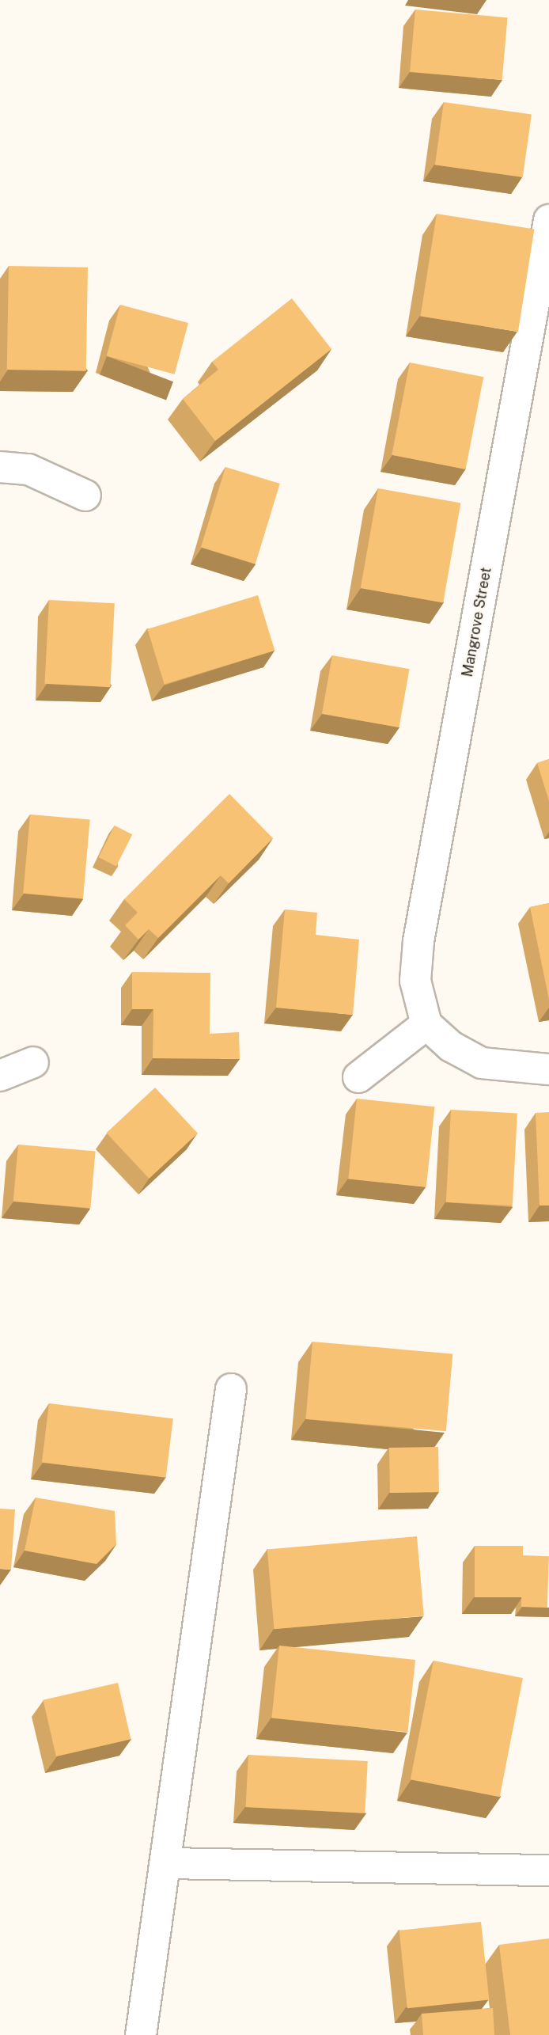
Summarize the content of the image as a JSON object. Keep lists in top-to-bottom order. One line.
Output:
{"streets":{"street":["Mangrove Street"]}}
